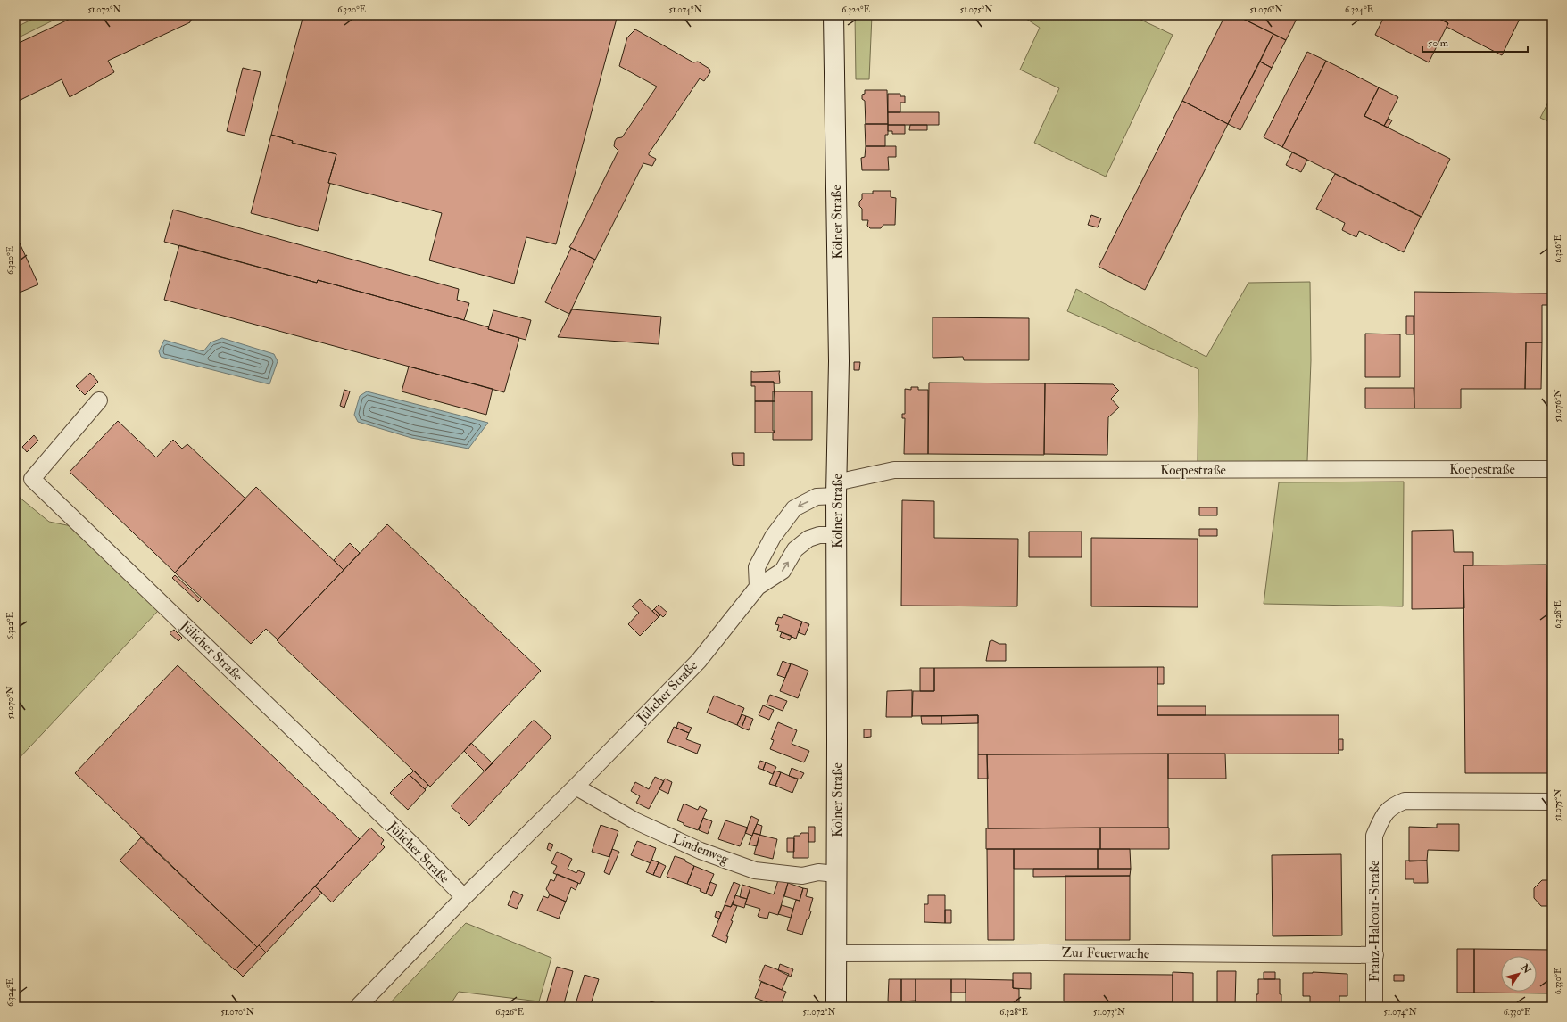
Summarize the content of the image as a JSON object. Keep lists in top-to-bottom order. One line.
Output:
{"streets":{"main road":["Kölner Straße"],"street":["Koepestraße","Jülicher Straße","Lindenweg","Franz-Halcour-Straße","Zur Feuerwache"]},"crossings":[["Kölner Straße","Koepestraße"],["Kölner Straße","Jülicher Straße"],["Kölner Straße","Lindenweg"],["Kölner Straße","Zur Feuerwache"],["Jülicher Straße","Lindenweg"],["Franz-Halcour-Straße","Zur Feuerwache"]],"scale_bar":"50 m","north":"top right","coordinates":["51.072°N","6.320°E","51.074°N","6.322°E","51.075°N","51.076°N","6.324°E","6.326°E","6.328°E","51.070°N","6.330°E","51.073°N"]}
